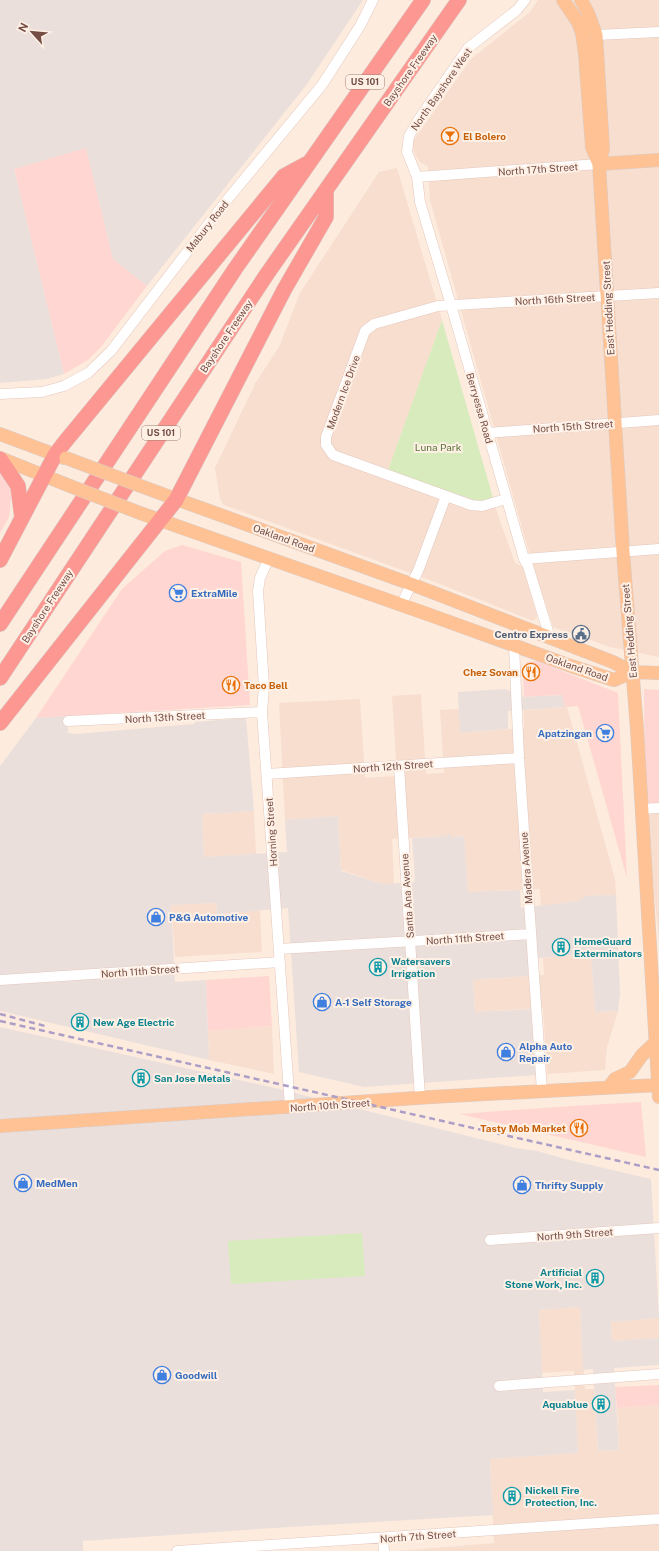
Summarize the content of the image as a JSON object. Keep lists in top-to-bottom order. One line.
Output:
{"streets":{"highway":["Bayshore Freeway","US 101"],"main road":["North 17th Street","East Hedding Street","Oakland Road","North 10th Street"],"street":["North Bayshore West","Mabury Road","North 16th Street","Modern Ice Drive","Berryessa Road","North 15th Street","North 13th Street","North 12th Street","Horning Street","Madera Avenue","Santa Ana Avenue","North 11th Street","North 9th Street","North 7th Street"]},"crossings":[["North Bayshore West","North 17th Street"],["North Bayshore West","Berryessa Road"],["North 17th Street","East Hedding Street"],["North 17th Street","Berryessa Road"],["North 16th Street","East Hedding Street"],["North 16th Street","Modern Ice Drive"],["North 16th Street","Berryessa Road"],["East Hedding Street","North 15th Street"],["East Hedding Street","Oakland Road"],["East Hedding Street","North 10th Street"],["Modern Ice Drive","Berryessa Road"],["Berryessa Road","North 15th Street"],["Berryessa Road","Oakland Road"],["Oakland Road","Horning Street"],["Oakland Road","Madera Avenue"],["North 13th Street","Horning Street"],["North 12th Street","Horning Street"],["North 12th Street","Madera Avenue"],["North 12th Street","Santa Ana Avenue"],["Horning Street","North 11th Street"],["Horning Street","North 10th Street"],["Madera Avenue","North 11th Street"],["Madera Avenue","North 10th Street"],["Santa Ana Avenue","North 11th Street"],["Santa Ana Avenue","North 10th Street"]],"parks":["Luna Park"],"places":{"bar":["El Bolero"],"supermarket":["ExtraMile","Apatzingan"],"public building":["Centro Express"],"restaurant":["Chez Sovan","Taco Bell","Tasty Mob Market"],"shop":["P&G Automotive","A-1 Self Storage","Alpha Auto Repair","MedMen","Thrifty Supply","Goodwill"],"building":["HomeGuard Exterminators","Watersavers Irrigation","New Age Electric","San Jose Metals","Artificial Stone Work, Inc.","Aquablue","Nickell Fire Protection, Inc."]},"north":"top left"}
